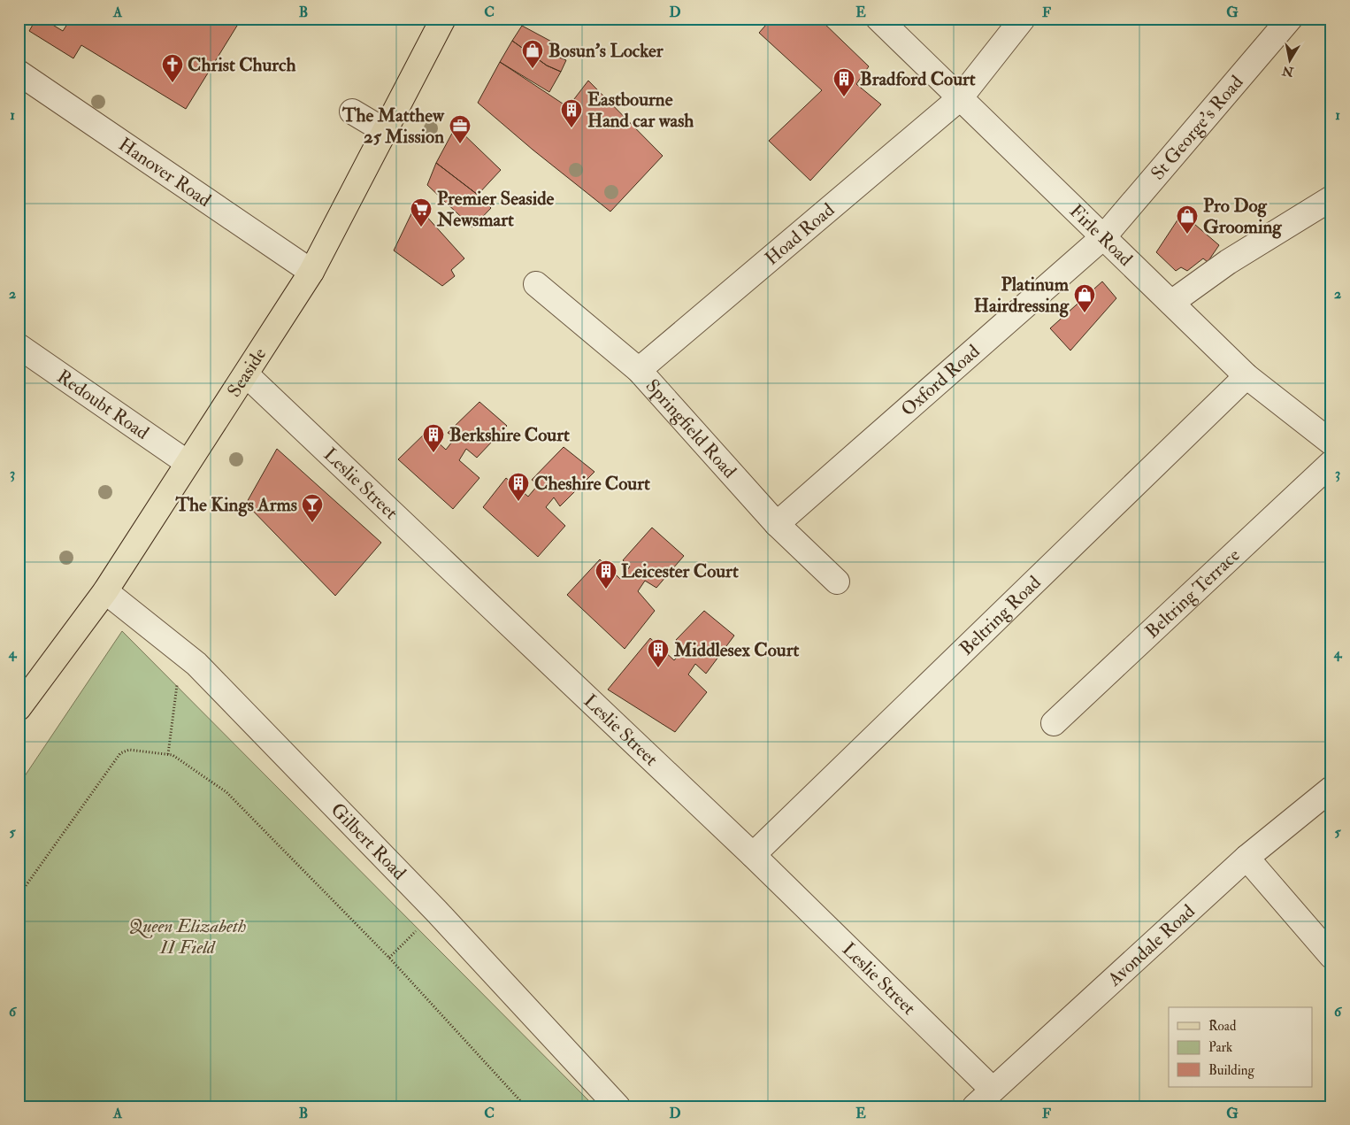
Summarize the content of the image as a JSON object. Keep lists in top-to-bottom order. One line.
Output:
{"streets":{"main road":["Seaside"],"street":["St George's Road","Hanover Road","Hoad Road","Firle Road","Oxford Road","Redoubt Road","Springfield Road","Leslie Street","Beltring Terrace","Beltring Road","Gilbert Road","Avondale Road"]},"crossings":[["St George's Road","Firle Road"],["St George's Road","Oxford Road"],["Hanover Road","Seaside"],["Hoad Road","Firle Road"],["Hoad Road","Springfield Road"],["Firle Road","Oxford Road"],["Firle Road","Beltring Road"],["Seaside","Redoubt Road"],["Seaside","Leslie Street"],["Seaside","Gilbert Road"],["Oxford Road","Springfield Road"],["Leslie Street","Beltring Road"],["Leslie Street","Avondale Road"]],"parks":["Queen Elizabeth II Field"],"places":{"shop":["Bosun's Locker","Pro Dog Grooming","Platinum Hairdressing"],"church":["Christ Church"],"building":["Bradford Court","Eastbourne Hand car wash","Berkshire Court","Cheshire Court","Leicester Court","Middlesex Court"],"office":["The Matthew 25 Mission"],"supermarket":["Premier Seaside Newsmart"],"bar":["The Kings Arms"]},"legend":["Road","Park","Building"],"north":"bottom","grid":{"columns":["A","B","C","D","E","F","G"],"rows":["1","2","3","4","5","6"]}}
